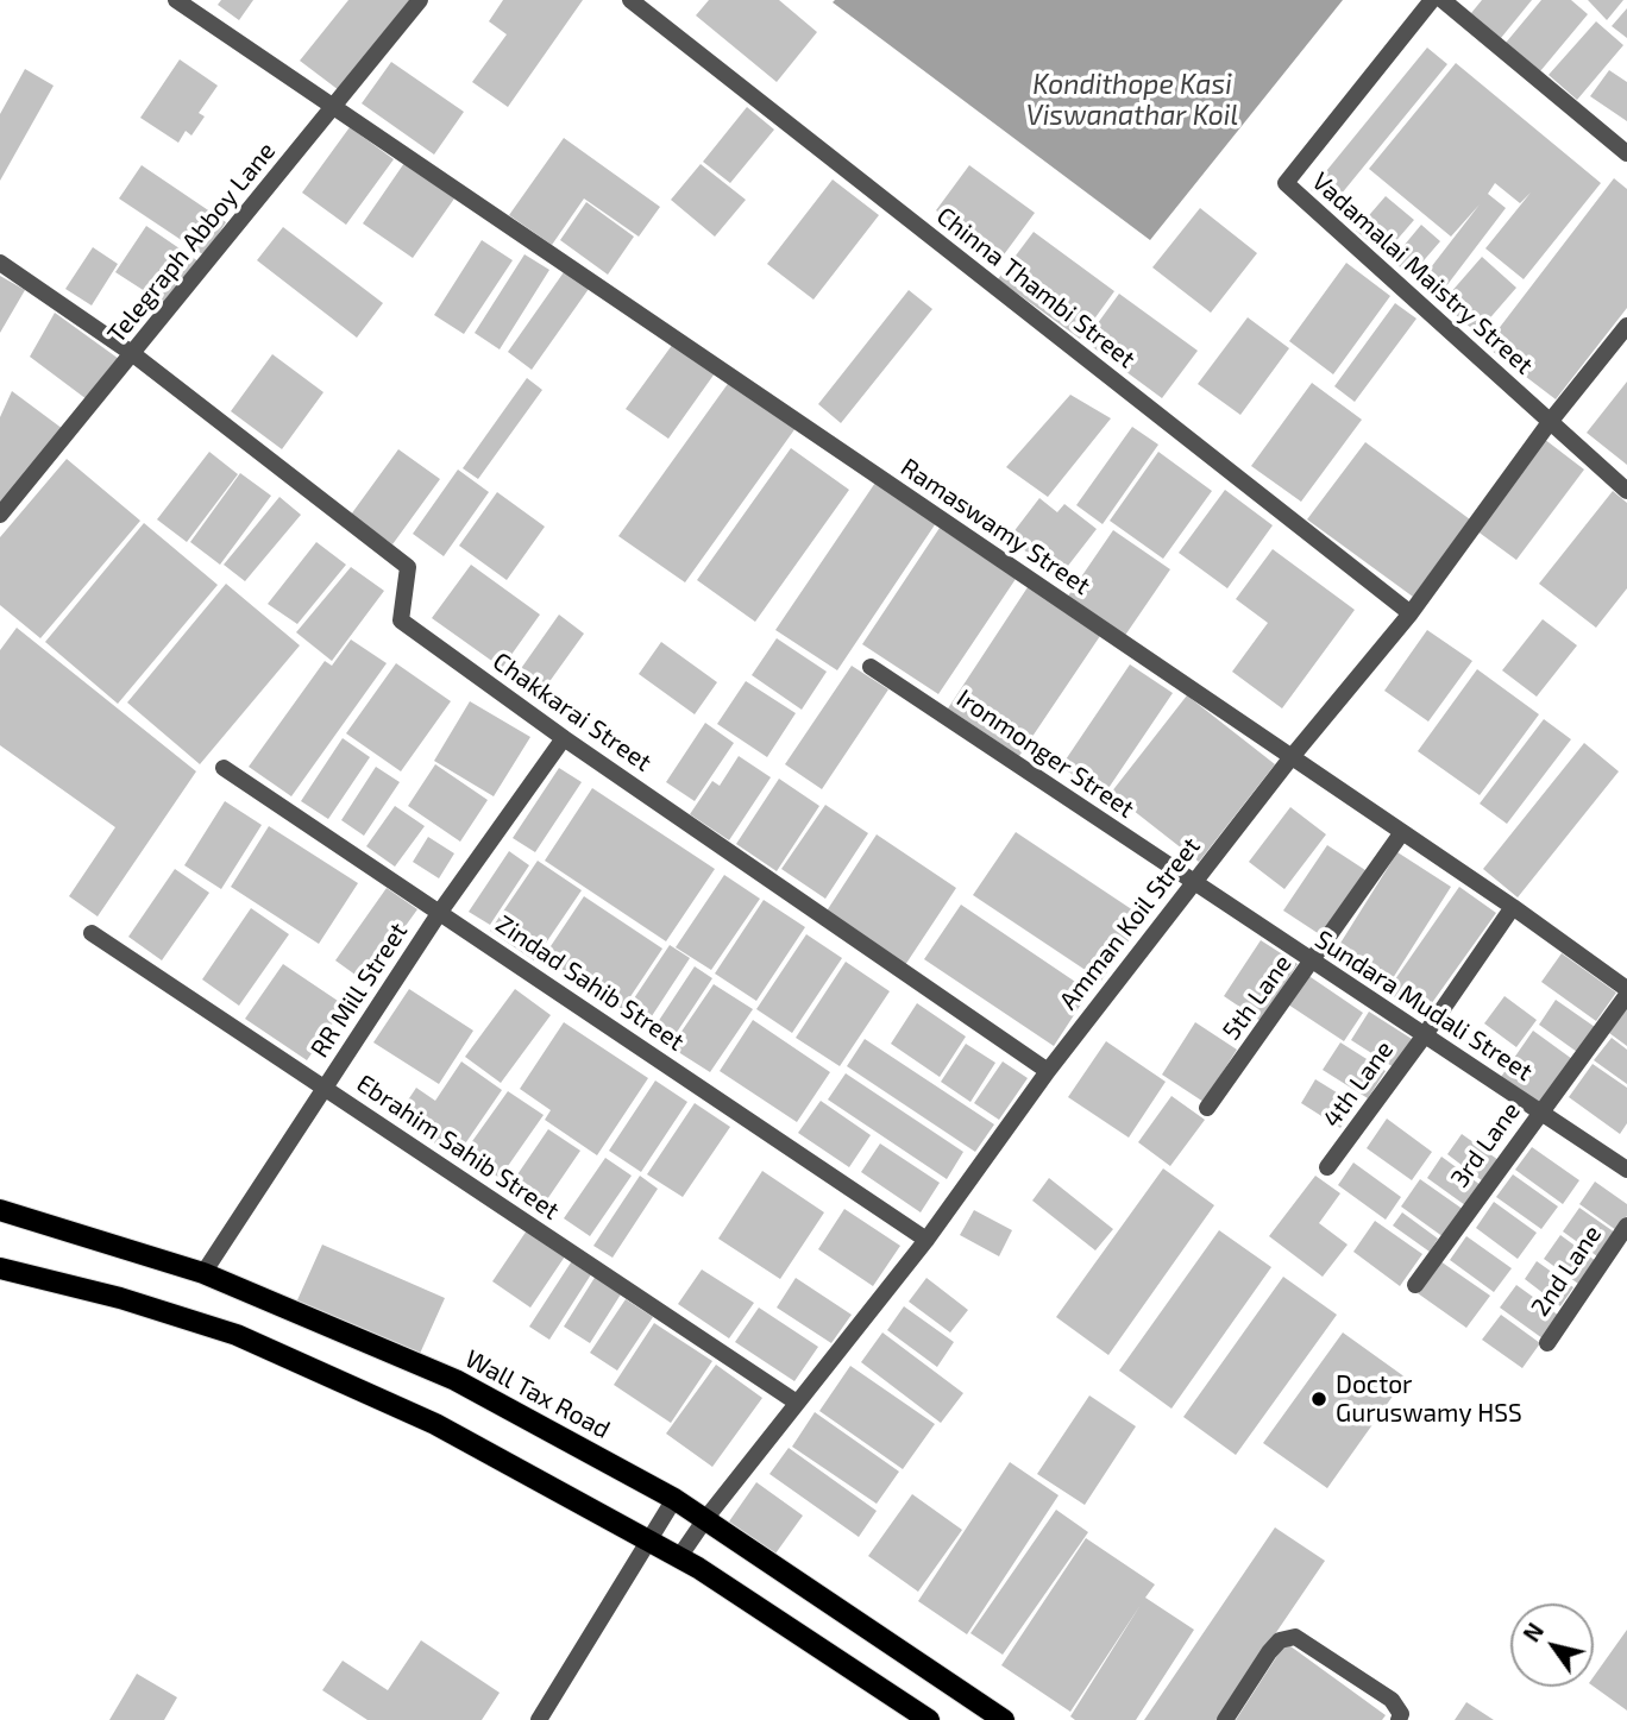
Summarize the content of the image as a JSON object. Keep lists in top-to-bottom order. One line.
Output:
{"streets":{"main road":["Wall Tax Road"],"street":["Telegraph Abboy Lane","Vadamalai Maistry Street","Chinna Thambi Street","Ramaswamy Street","Chakkarai Street","Ironmonger Street","Amman Koil Street","Zindad Sahib Street","RR Mill Street","5th Lane","Sundara Mudali Street","4th Lane","3rd Lane","Ebrahim Sahib Street","2nd Lane"]},"crossings":[["Telegraph Abboy Lane","Ramaswamy Street"],["Telegraph Abboy Lane","Chakkarai Street"],["Vadamalai Maistry Street","Amman Koil Street"],["Chinna Thambi Street","Amman Koil Street"],["Ramaswamy Street","Amman Koil Street"],["Ramaswamy Street","5th Lane"],["Ramaswamy Street","4th Lane"],["Ramaswamy Street","3rd Lane"],["Chakkarai Street","Amman Koil Street"],["Chakkarai Street","RR Mill Street"],["Ironmonger Street","Amman Koil Street"],["Ironmonger Street","Sundara Mudali Street"],["Amman Koil Street","Zindad Sahib Street"],["Amman Koil Street","Sundara Mudali Street"],["Amman Koil Street","Ebrahim Sahib Street"],["Amman Koil Street","Wall Tax Road"],["Zindad Sahib Street","RR Mill Street"],["RR Mill Street","Ebrahim Sahib Street"],["RR Mill Street","Wall Tax Road"],["5th Lane","Sundara Mudali Street"],["Sundara Mudali Street","4th Lane"],["Sundara Mudali Street","3rd Lane"]],"water":["Kondithope Kasi Viswanathar Koil"],"places":["Doctor Guruswamy HSS"],"north":"top left"}
